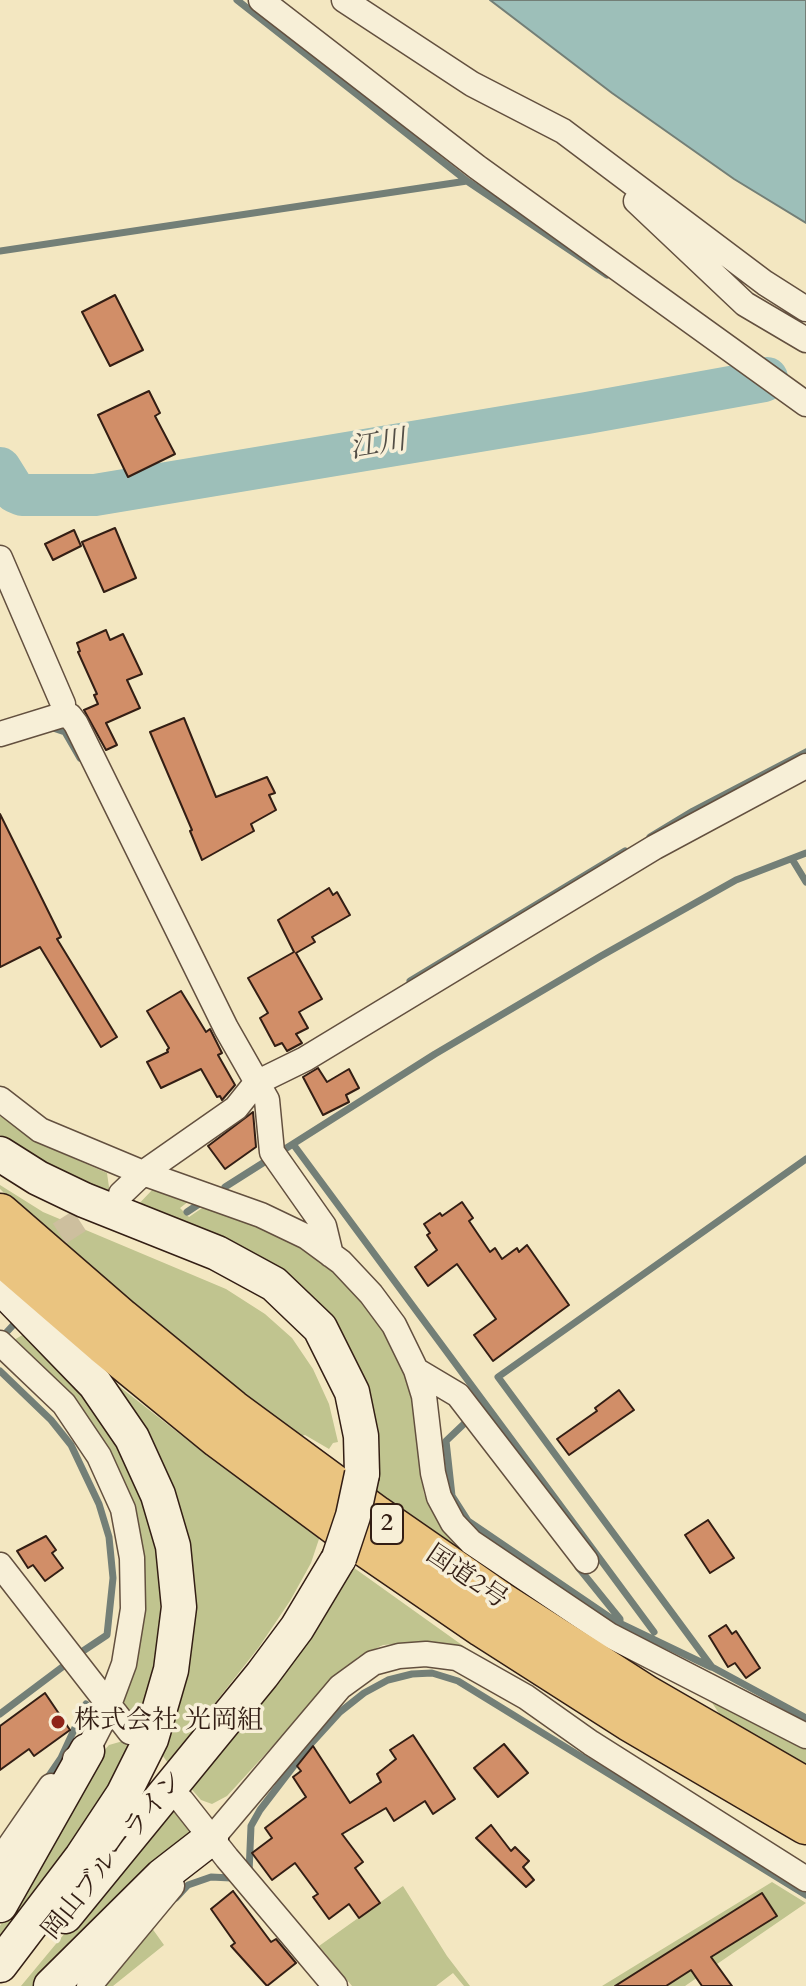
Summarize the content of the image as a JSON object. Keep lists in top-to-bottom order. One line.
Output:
{"streets":{"highway":["2","国道2号"],"main road":["岡山ブルーライン"]},"water":["江川"],"places":["株式会社 光岡組"]}
